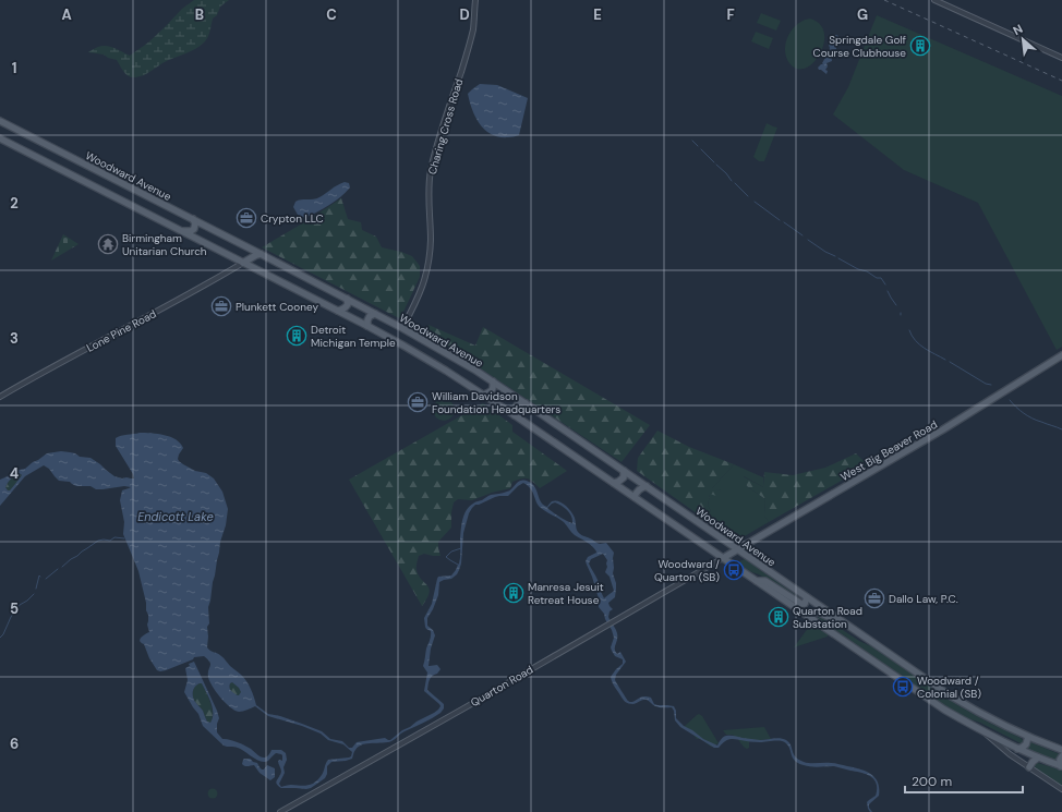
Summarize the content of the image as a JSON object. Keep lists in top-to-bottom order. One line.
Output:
{"streets":{"main road":["Woodward Avenue","West Big Beaver Road"],"street":["Charing Cross Road","Lone Pine Road","Quarton Road"]},"crossings":[["Charing Cross Road","Woodward Avenue"],["Woodward Avenue","West Big Beaver Road"],["West Big Beaver Road","Quarton Road"]],"water":["Endicott Lake"],"places":{"building":["Springdale Golf Course Clubhouse","Detroit Michigan Temple","Manresa Jesuit Retreat House","Quarton Road Substation"],"office":["Crypton LLC","Plunkett Cooney","William Davidson Foundation Headquarters","Dallo Law, P.C."],"temple":["Birmingham Unitarian Church"],"bus stop":["Woodward / Quarton (SB)","Woodward / Colonial (SB)"]},"scale_bar":"200 m","north":"top left","grid":{"columns":["A","B","C","D","E","F","G"],"rows":["1","2","3","4","5","6"]}}
